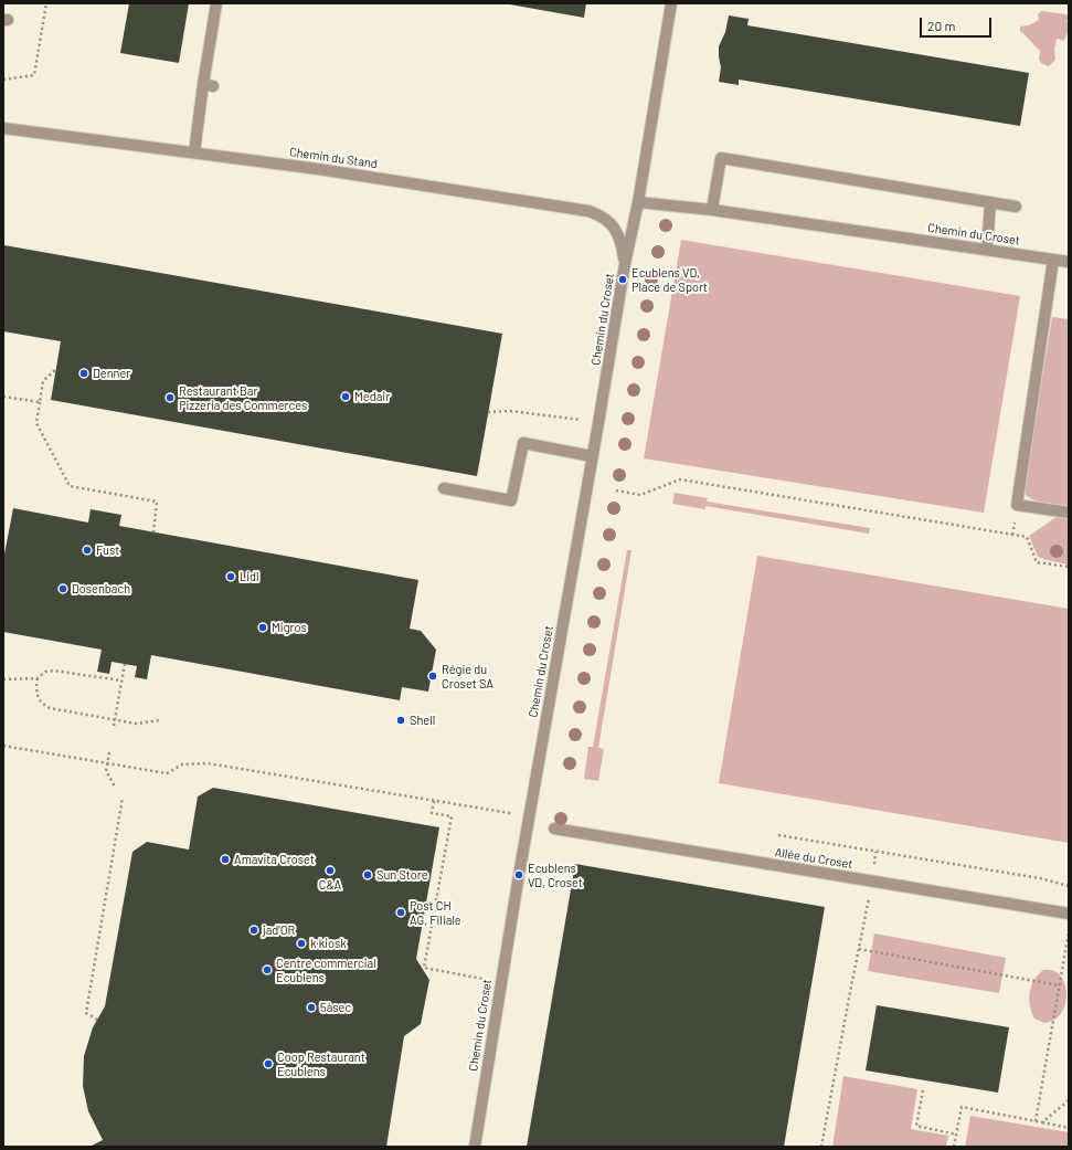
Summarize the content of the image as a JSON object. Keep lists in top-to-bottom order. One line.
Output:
{"streets":{"street":["Chemin du Stand","Chemin du Croset","Allée du Croset"]},"crossings":[["Chemin du Stand","Chemin du Croset"]],"places":["Ecublens VD, Place de Sport","Denner","Medair","Restaurant Bar Pizzeria des Commerces","Fust","Lidl","Dosenbach","Migros","Régie du Croset SA","Shell","Amavita Croset","C&A","Sun Store","Ecublens VD, Croset","Post CH AG, Filiale","jad'OR","k kiosk","Centre commercial Ecublens","5àsec","Coop Restaurant Ecublens"],"scale_bar":"20 m"}
